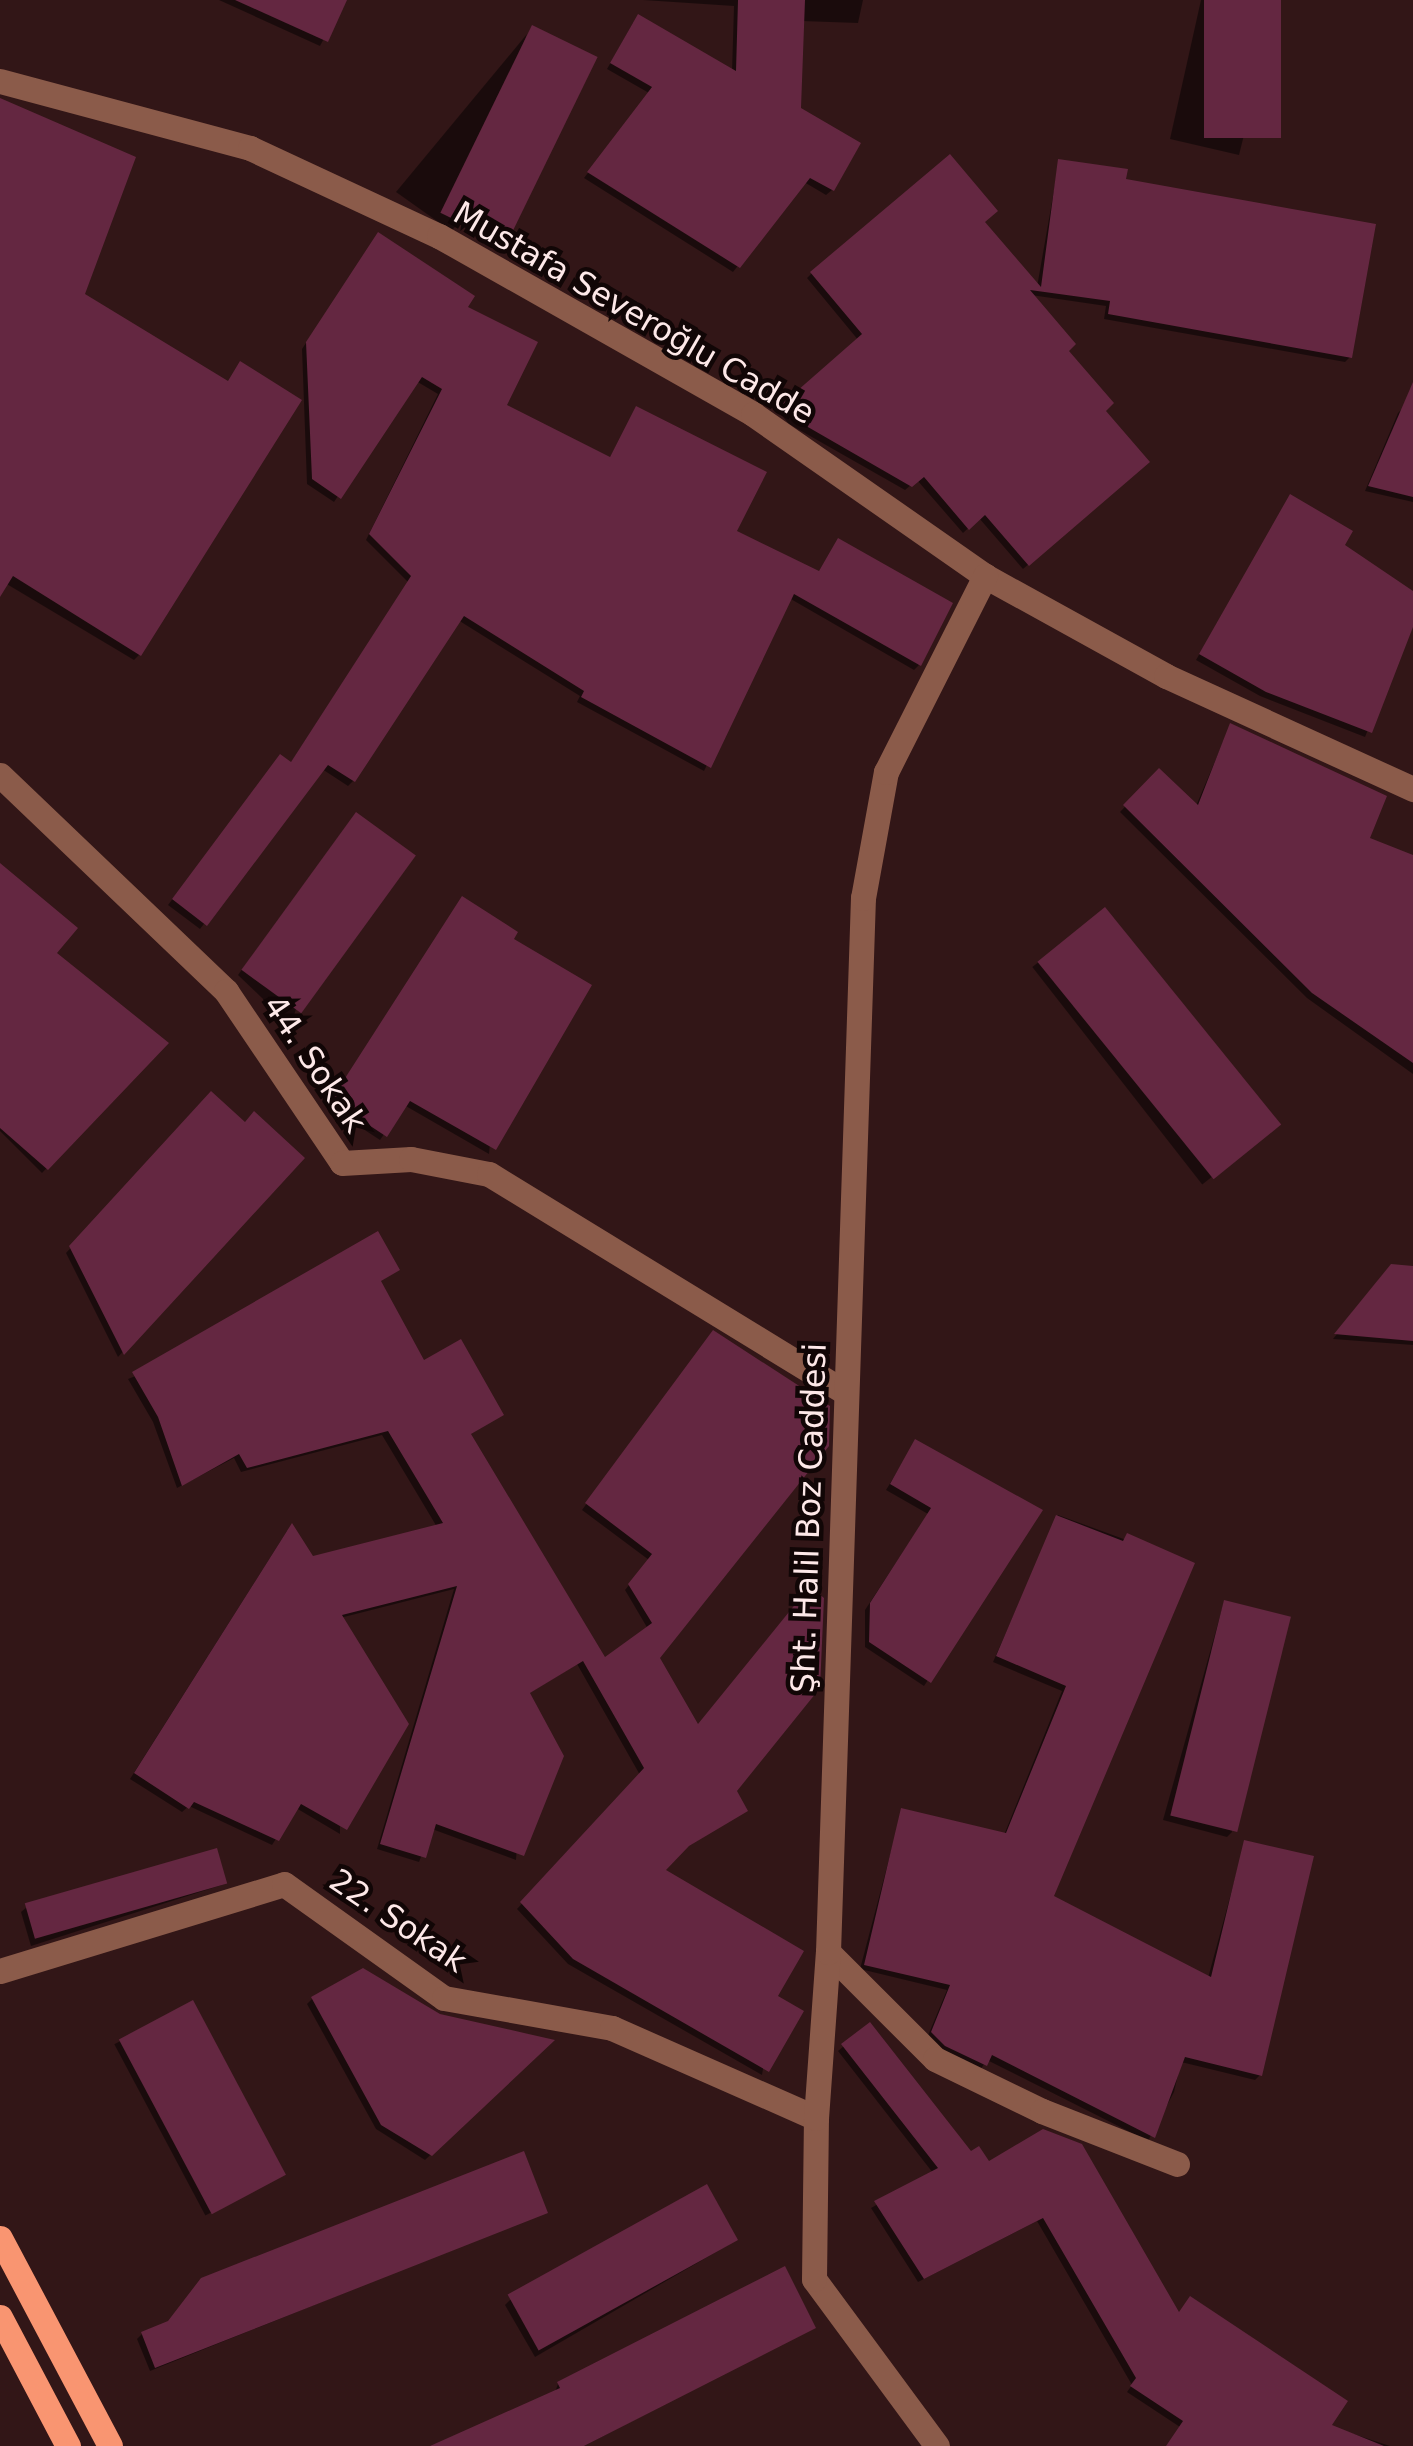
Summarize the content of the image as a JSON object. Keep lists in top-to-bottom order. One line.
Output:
{"streets":{"street":["Mustafa Severoğlu Cadde","44. Sokak","Şht. Halil Boz Caddesi","22. Sokak"]},"crossings":[["Mustafa Severoğlu Cadde","Şht. Halil Boz Caddesi"],["44. Sokak","Şht. Halil Boz Caddesi"],["Şht. Halil Boz Caddesi","22. Sokak"]]}
